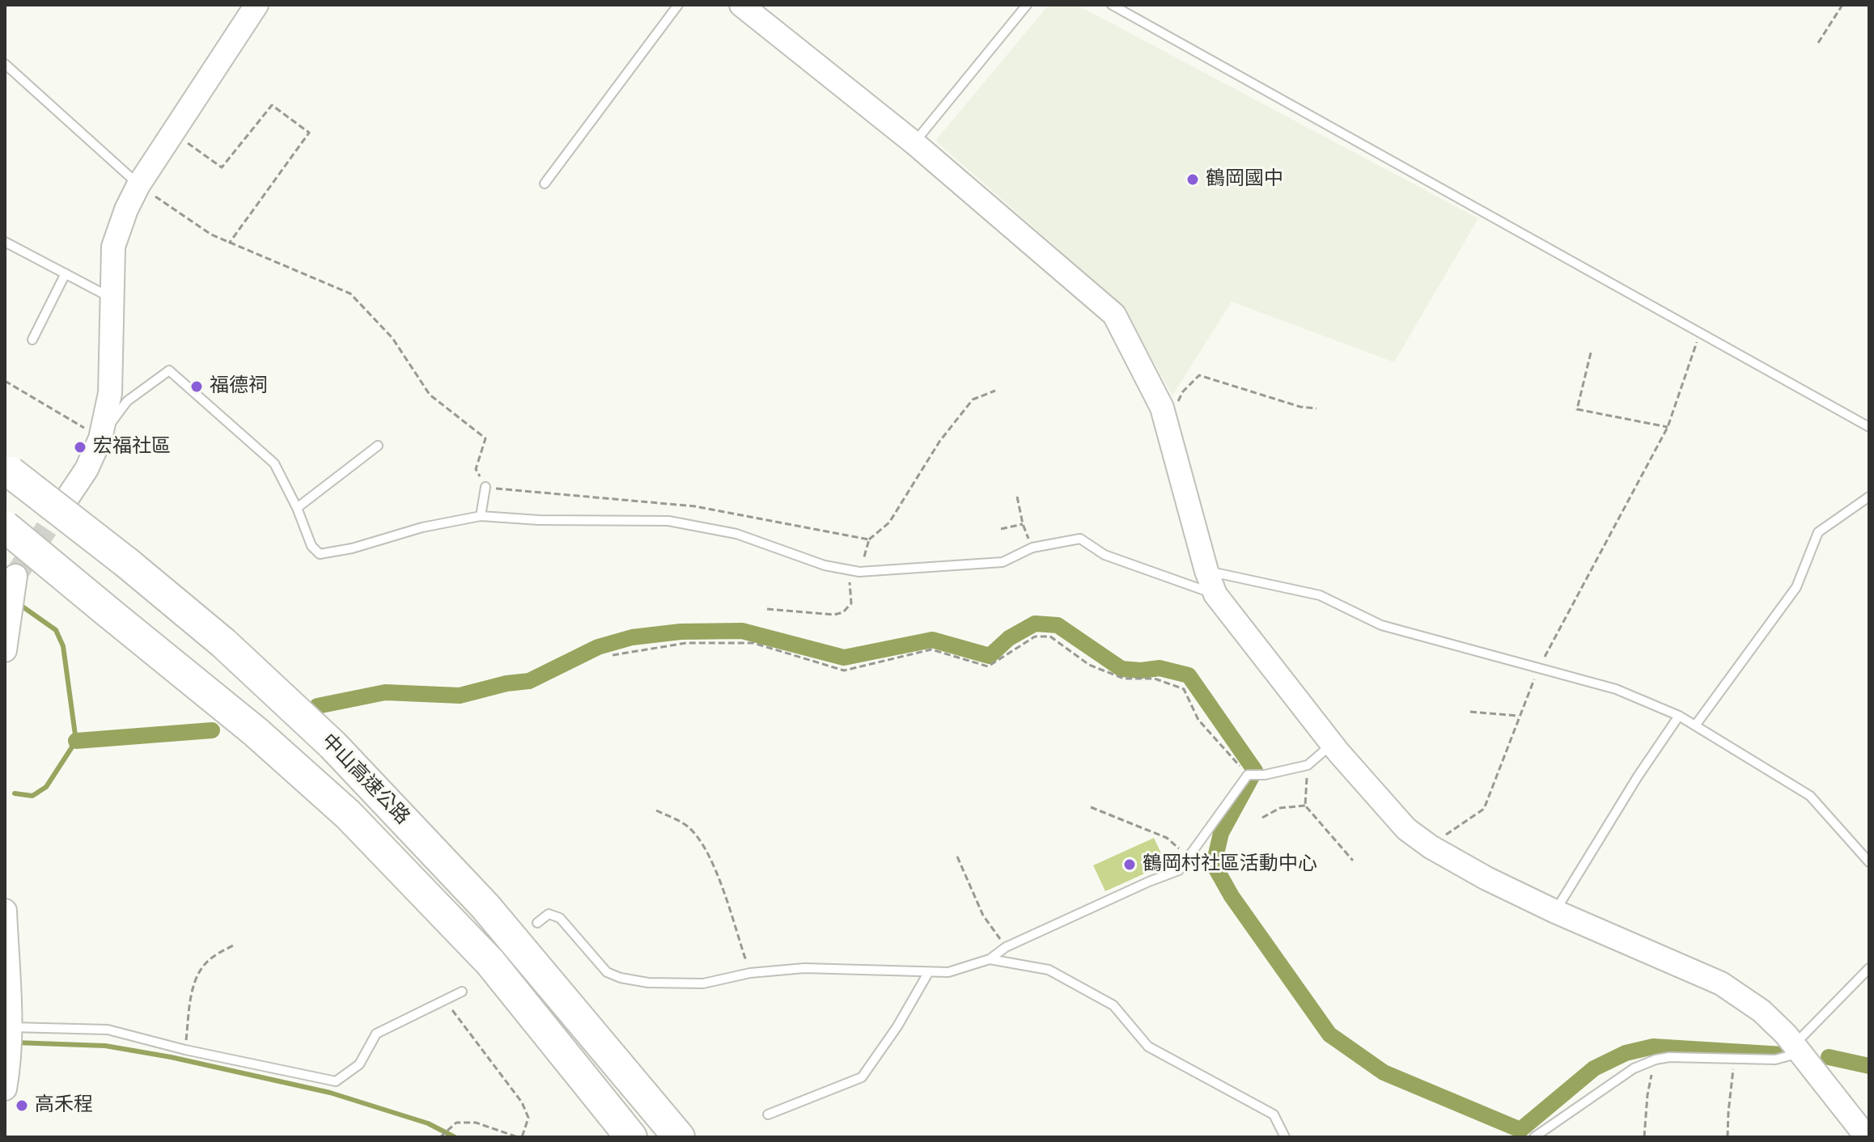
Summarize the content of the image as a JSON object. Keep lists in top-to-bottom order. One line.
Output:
{"streets":{"highway":["中山高速公路"]},"places":["鶴岡國中","福德祠","宏福社區","鶴岡村社區活動中心","高禾程"]}
